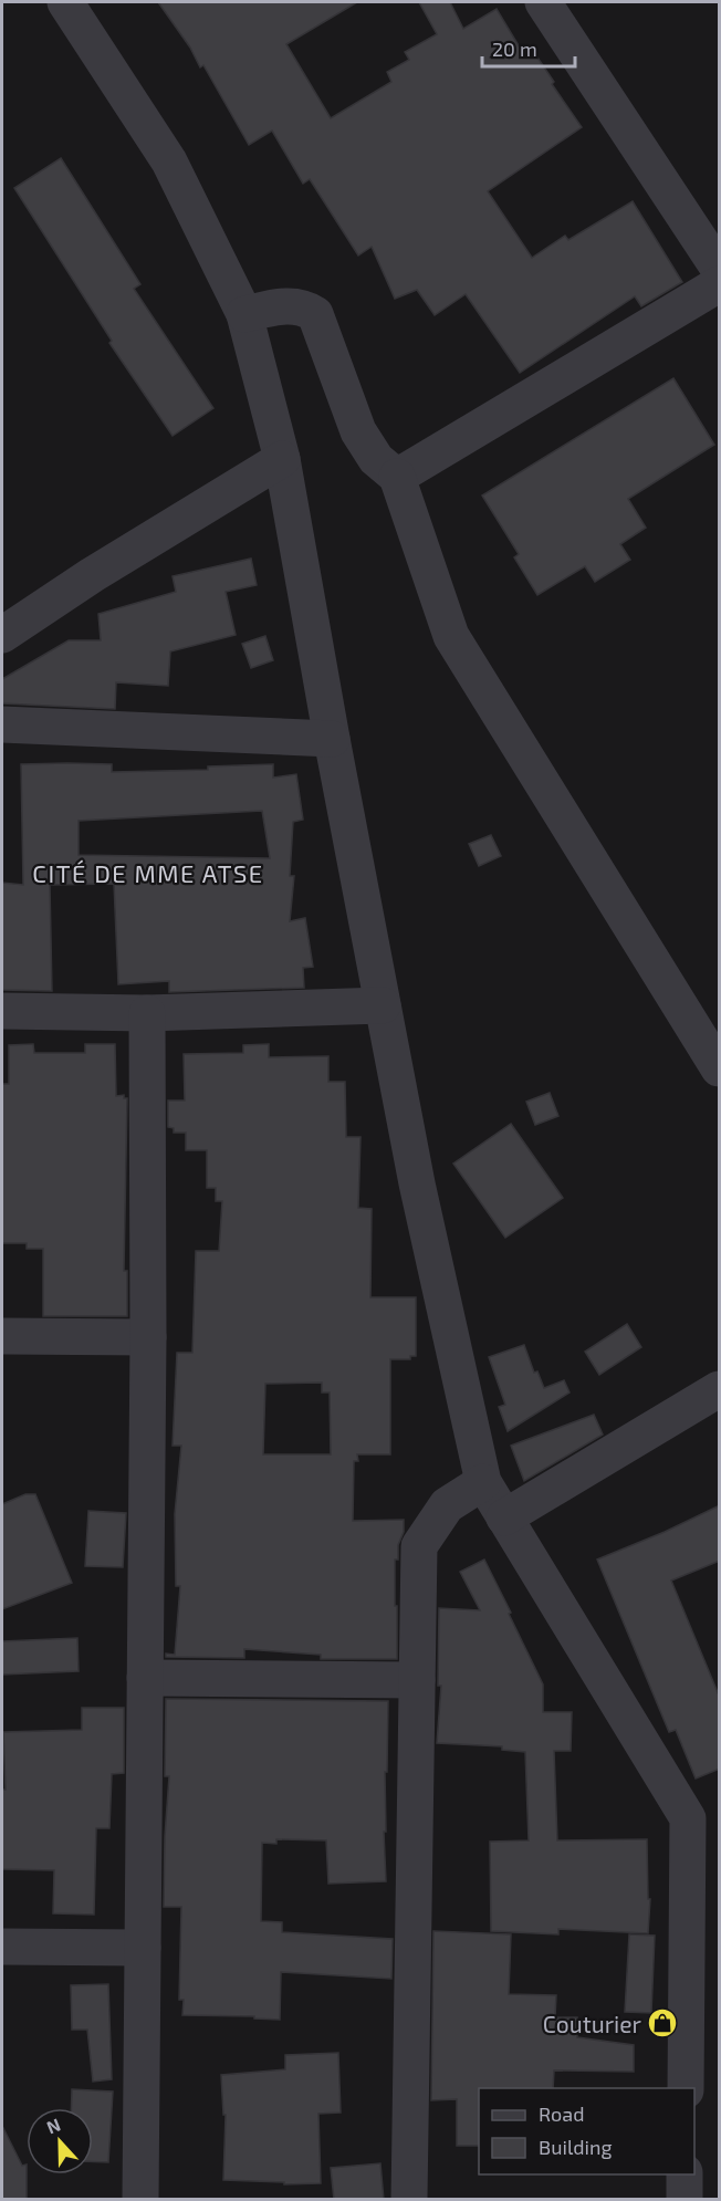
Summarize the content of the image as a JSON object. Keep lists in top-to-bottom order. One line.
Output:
{"districts":["CITÉ DE MME ATSE"],"places":{"shop":["Couturier"]},"legend":["Road","Building"],"scale_bar":"20 m","north":"top"}
